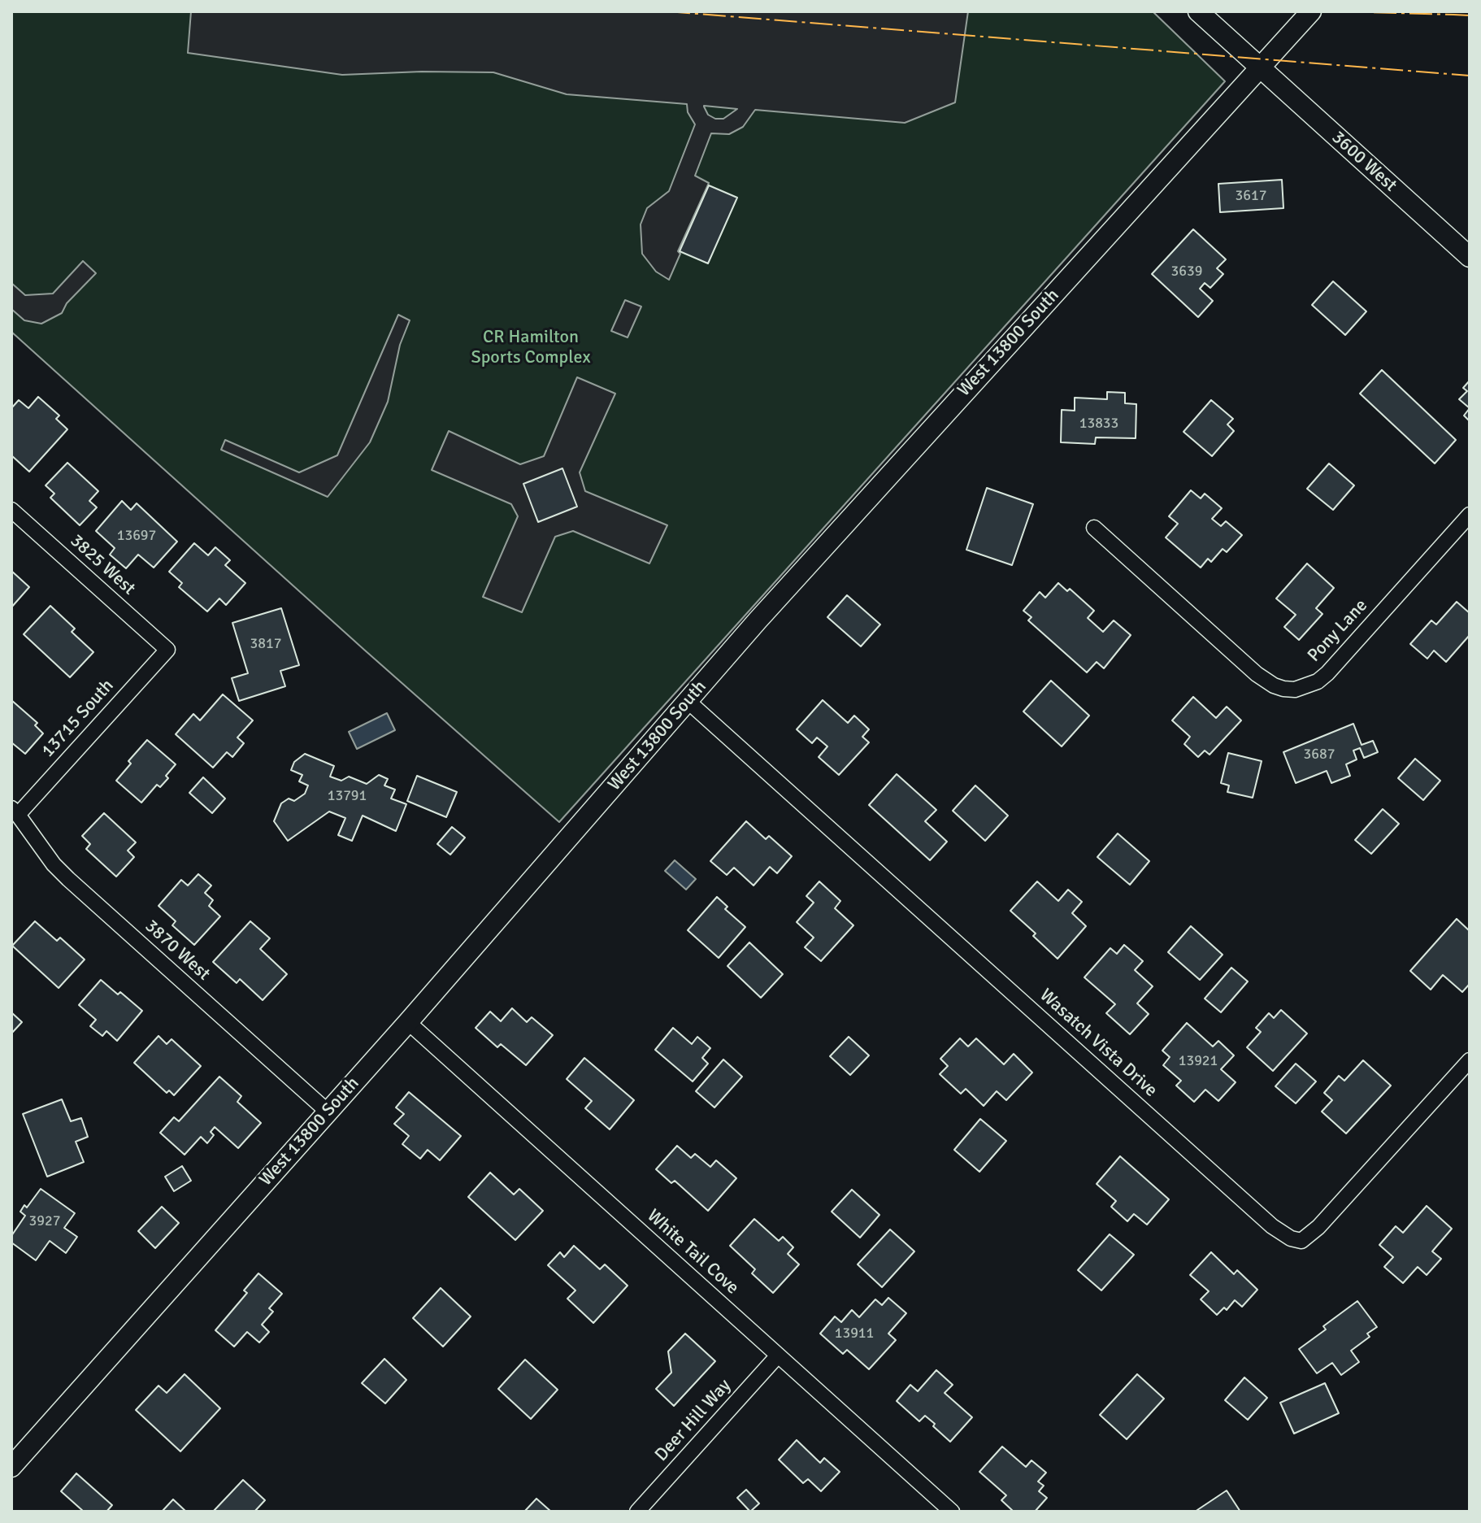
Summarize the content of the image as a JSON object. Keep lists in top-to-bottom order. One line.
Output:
{"streets":{"street":["3600 West","West 13800 South","3825 West","Pony Lane","13715 South","3870 West","Wasatch Vista Drive","White Tail Cove","Deer Hill Way"]},"crossings":[["3600 West","West 13800 South"],["West 13800 South","3870 West"],["West 13800 South","Wasatch Vista Drive"],["West 13800 South","White Tail Cove"],["3825 West","13715 South"],["13715 South","3870 West"],["White Tail Cove","Deer Hill Way"]],"parks":["CR Hamilton Sports Complex"],"house_numbers":["3617","3639","13833","13697","3817","3687","13791","13921","3927","13911"]}
